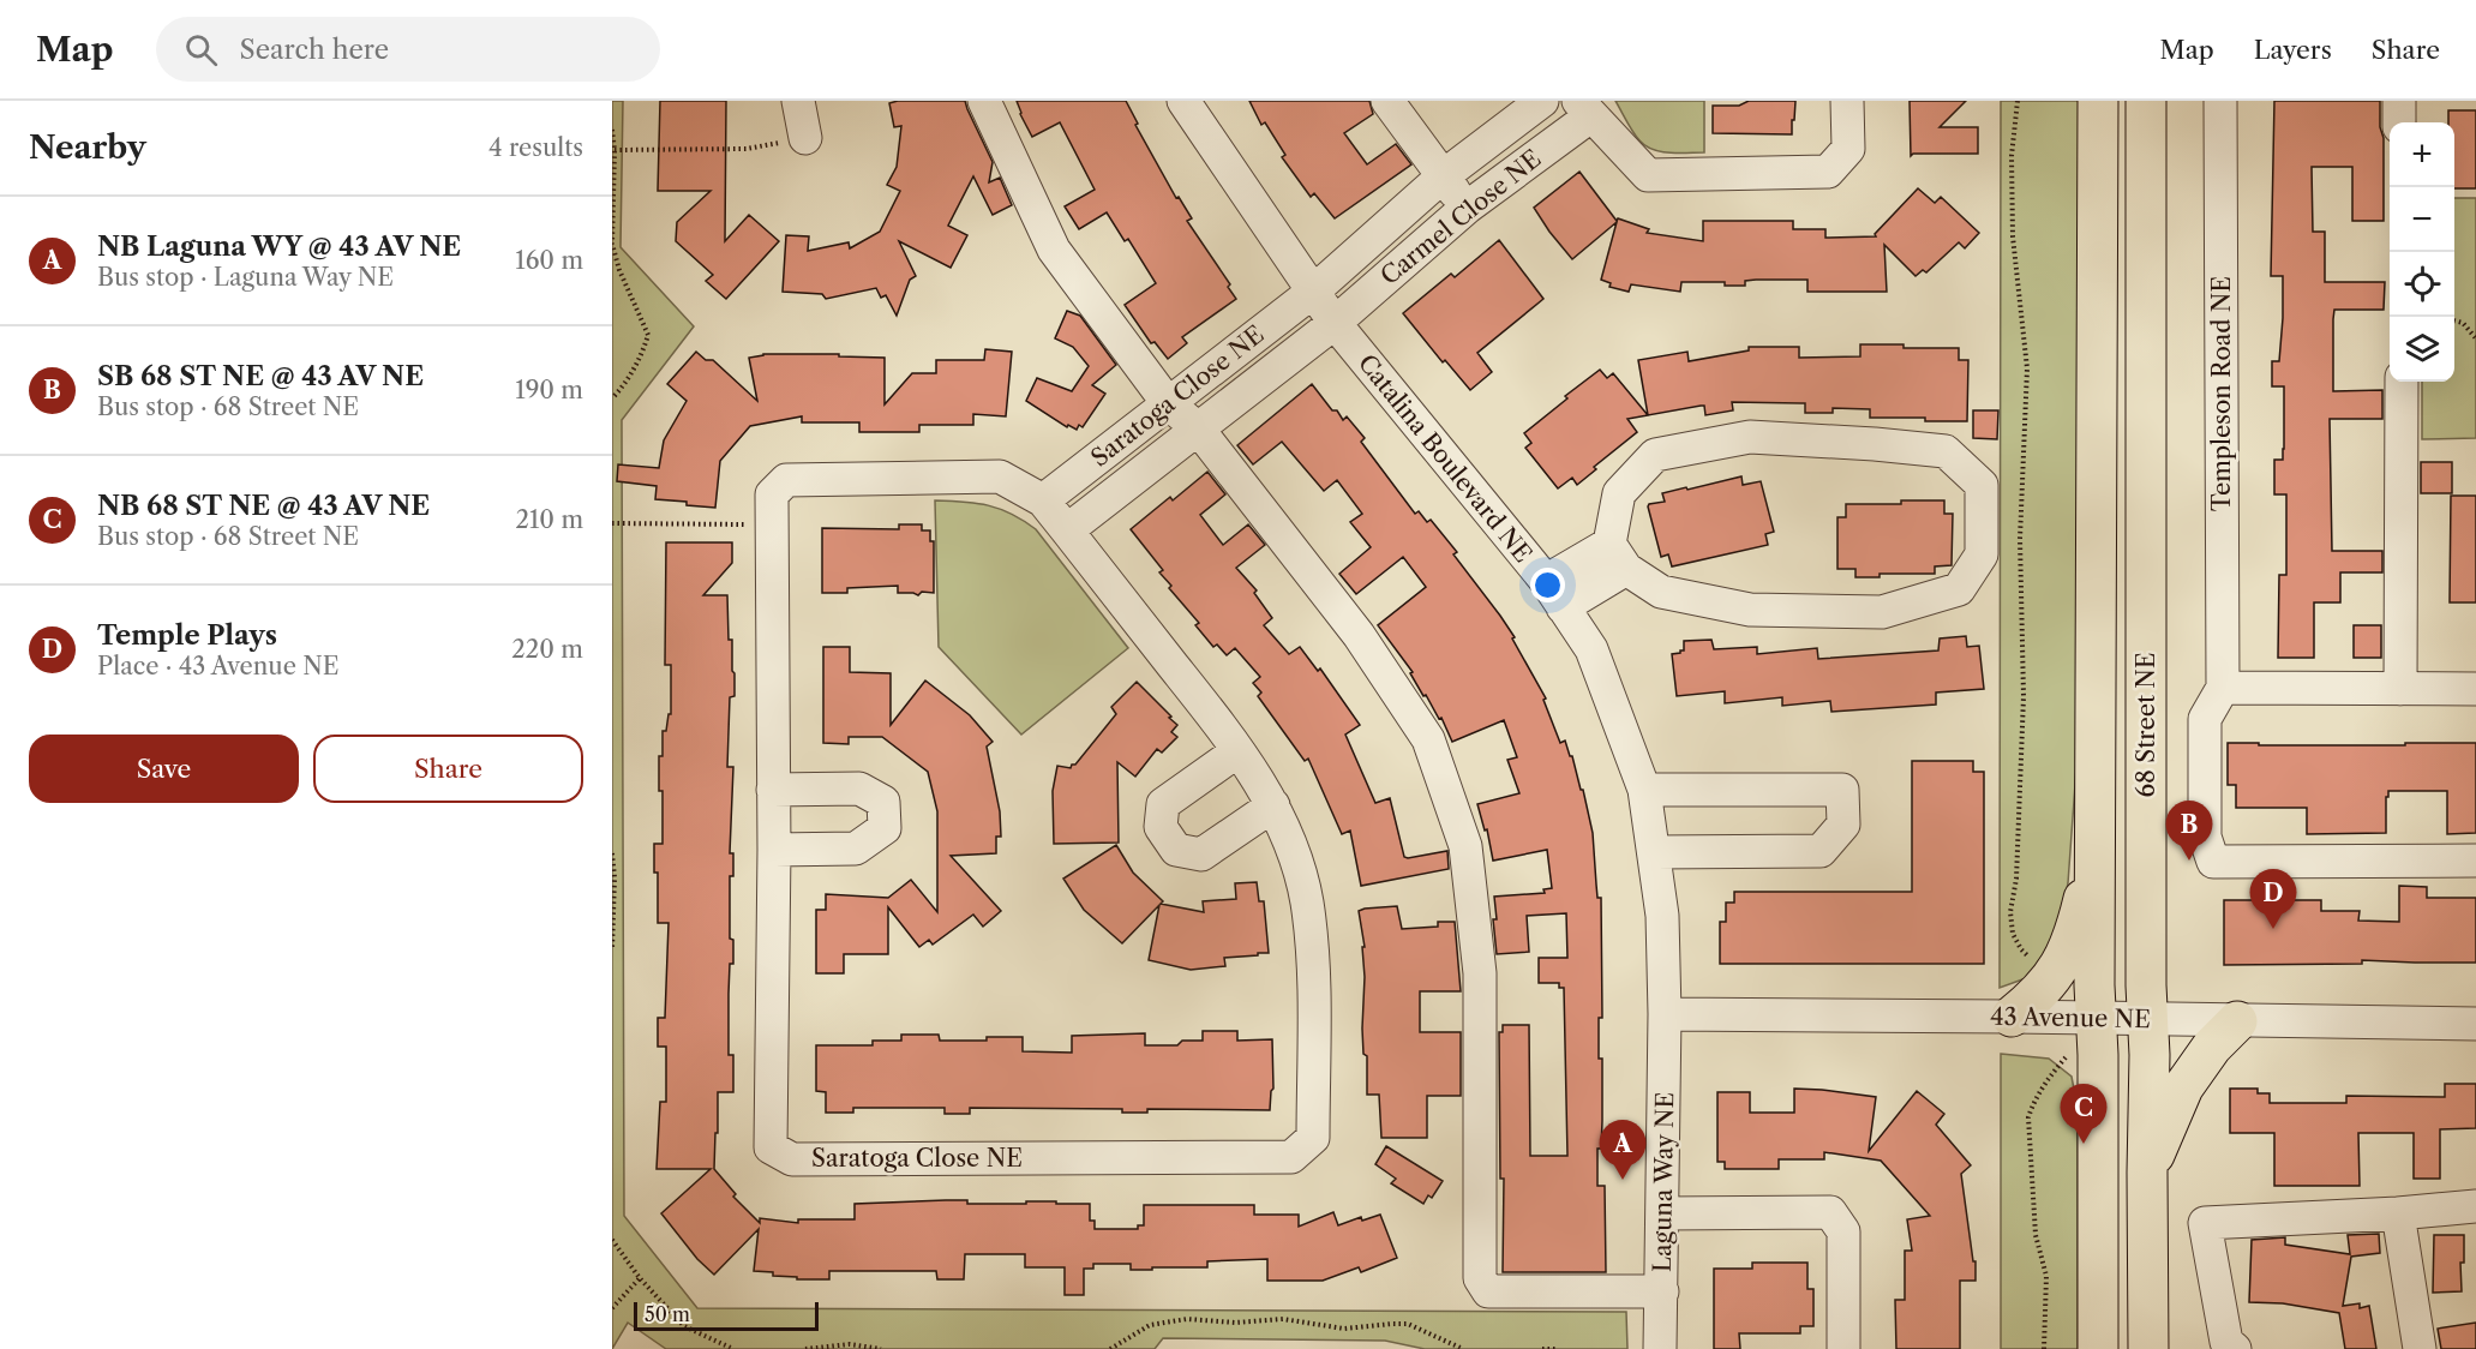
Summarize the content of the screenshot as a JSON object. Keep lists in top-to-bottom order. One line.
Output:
{"streets":{"main road":["68 Street NE"],"street":["Carmel Close NE","Templeson Road NE","Saratoga Close NE","Catalina Boulevard NE","43 Avenue NE","Laguna Way NE"]},"crossings":[["Carmel Close NE","Saratoga Close NE"],["Carmel Close NE","Catalina Boulevard NE"],["Saratoga Close NE","Catalina Boulevard NE"],["Catalina Boulevard NE","43 Avenue NE"],["Catalina Boulevard NE","Laguna Way NE"],["68 Street NE","43 Avenue NE"],["43 Avenue NE","Laguna Way NE"]],"scale_bar":"50 m","page":{"header":"Map","search":"Search here","nav":["Map","Layers","Share"],"heading":["Nearby","4 results"],"map_buttons":["+","−"],"list":[{"mark":"A","name":"NB Laguna WY @ 43 AV NE","note":"Bus stop · Laguna Way NE","value":"160 m"},{"mark":"B","name":"SB 68 ST NE @ 43 AV NE","note":"Bus stop · 68 Street NE","value":"190 m"},{"mark":"C","name":"NB 68 ST NE @ 43 AV NE","note":"Bus stop · 68 Street NE","value":"210 m"},{"mark":"D","name":"Temple Plays","note":"Place · 43 Avenue NE","value":"220 m"}],"buttons":["Save","Share"],"pins":["B","D","C","A"],"scale":"50 m"}}
